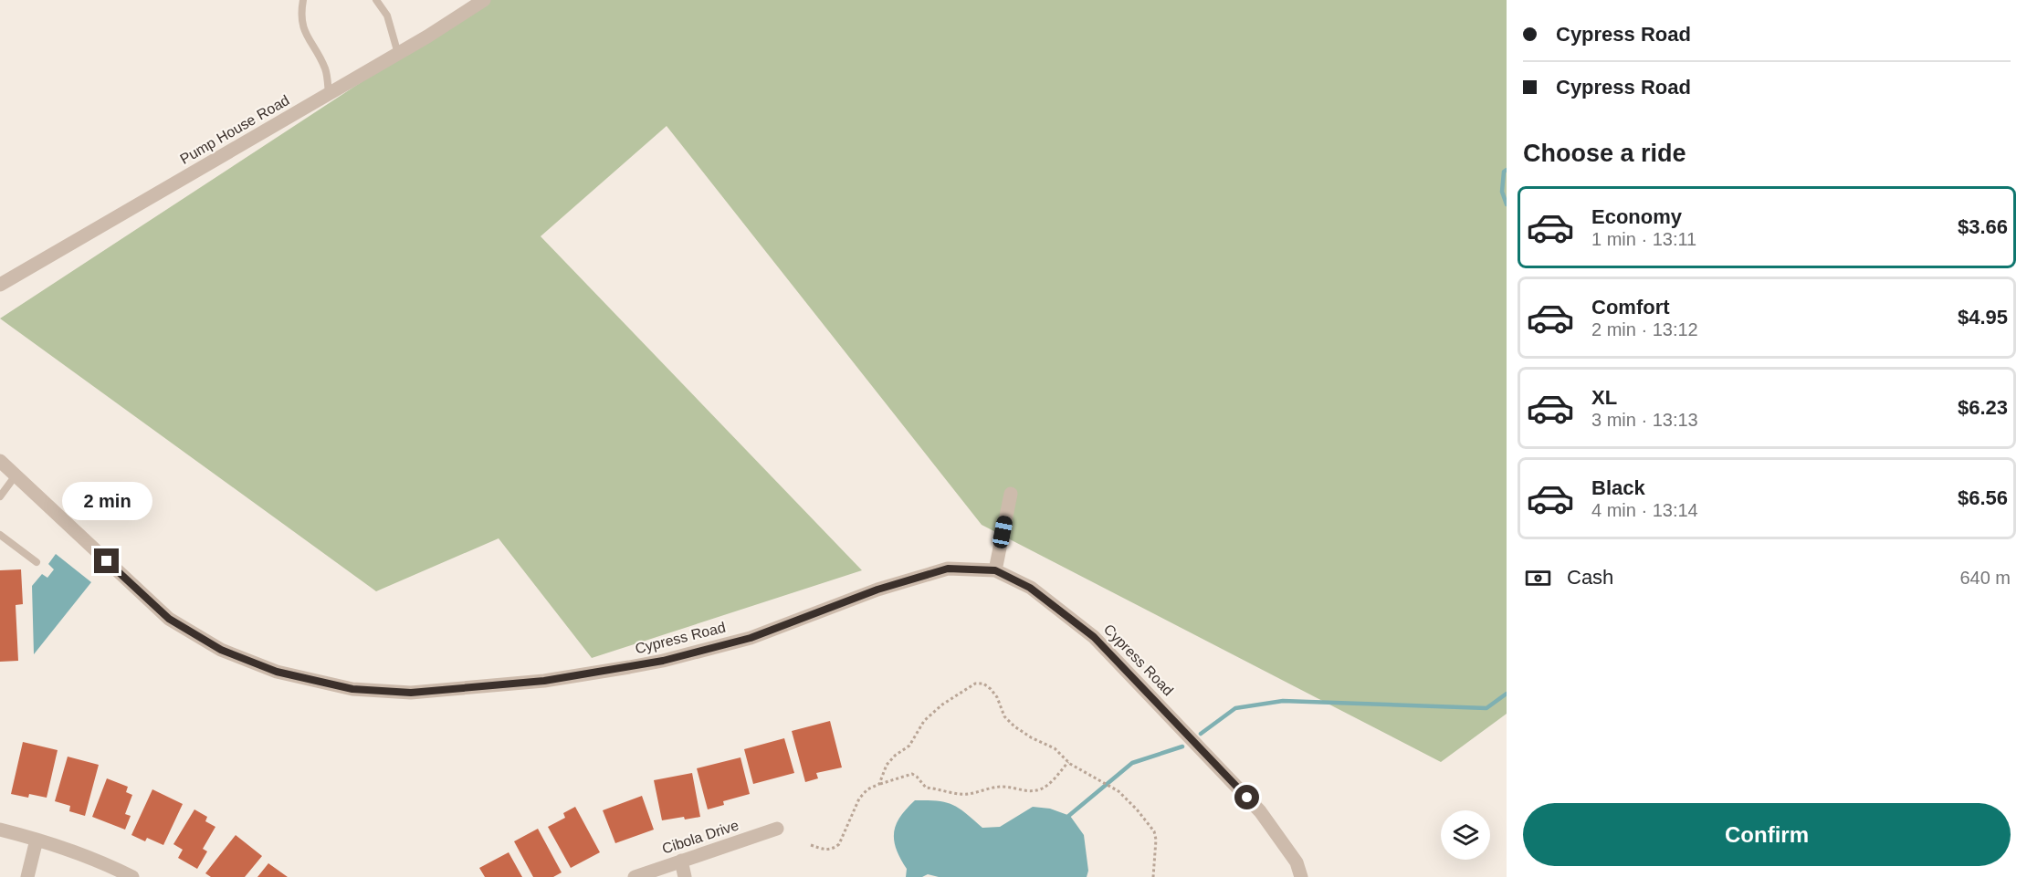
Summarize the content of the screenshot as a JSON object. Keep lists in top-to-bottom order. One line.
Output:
{"streets":{"street":["Pump House Road","Cypress Road","Cibola Drive"]},"page":{"banner":["Cypress Road","Cypress Road"],"heading":"Choose a ride","list":[{"name":"Economy","note":"1 min · 13:11","value":"$3.66"},{"name":"Comfort","note":"2 min · 13:12","value":"$4.95"},{"name":"XL","note":"3 min · 13:13","value":"$6.23"},{"name":"Black","note":"4 min · 13:14","value":"$6.56"}],"bubble":"2 min","pay":["Cash","640 m"],"buttons":"Confirm"}}
